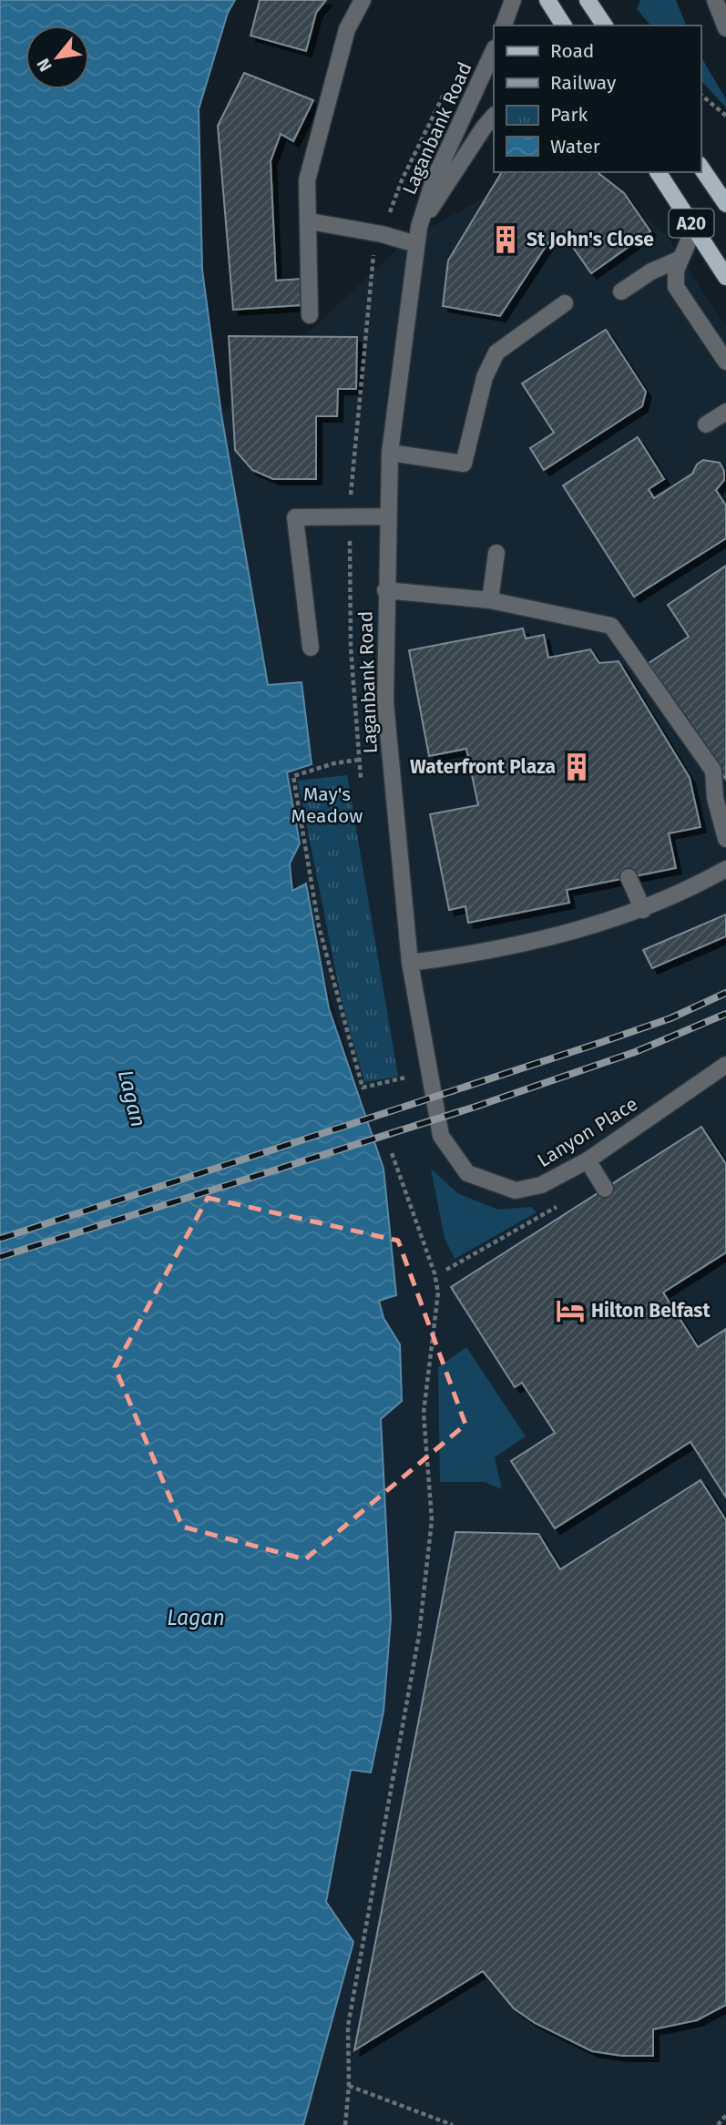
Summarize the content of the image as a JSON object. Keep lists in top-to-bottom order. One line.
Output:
{"streets":{"main road":["A20"],"street":["Laganbank Road","Lanyon Place"]},"crossings":[["Laganbank Road","Lanyon Place"]],"water":["Lagan"],"parks":["May's Meadow"],"places":{"building":["St John's Close","Waterfront Plaza"],"hotel":["Hilton Belfast"]},"legend":["Road","Railway","Park","Water"],"north":"bottom left"}
